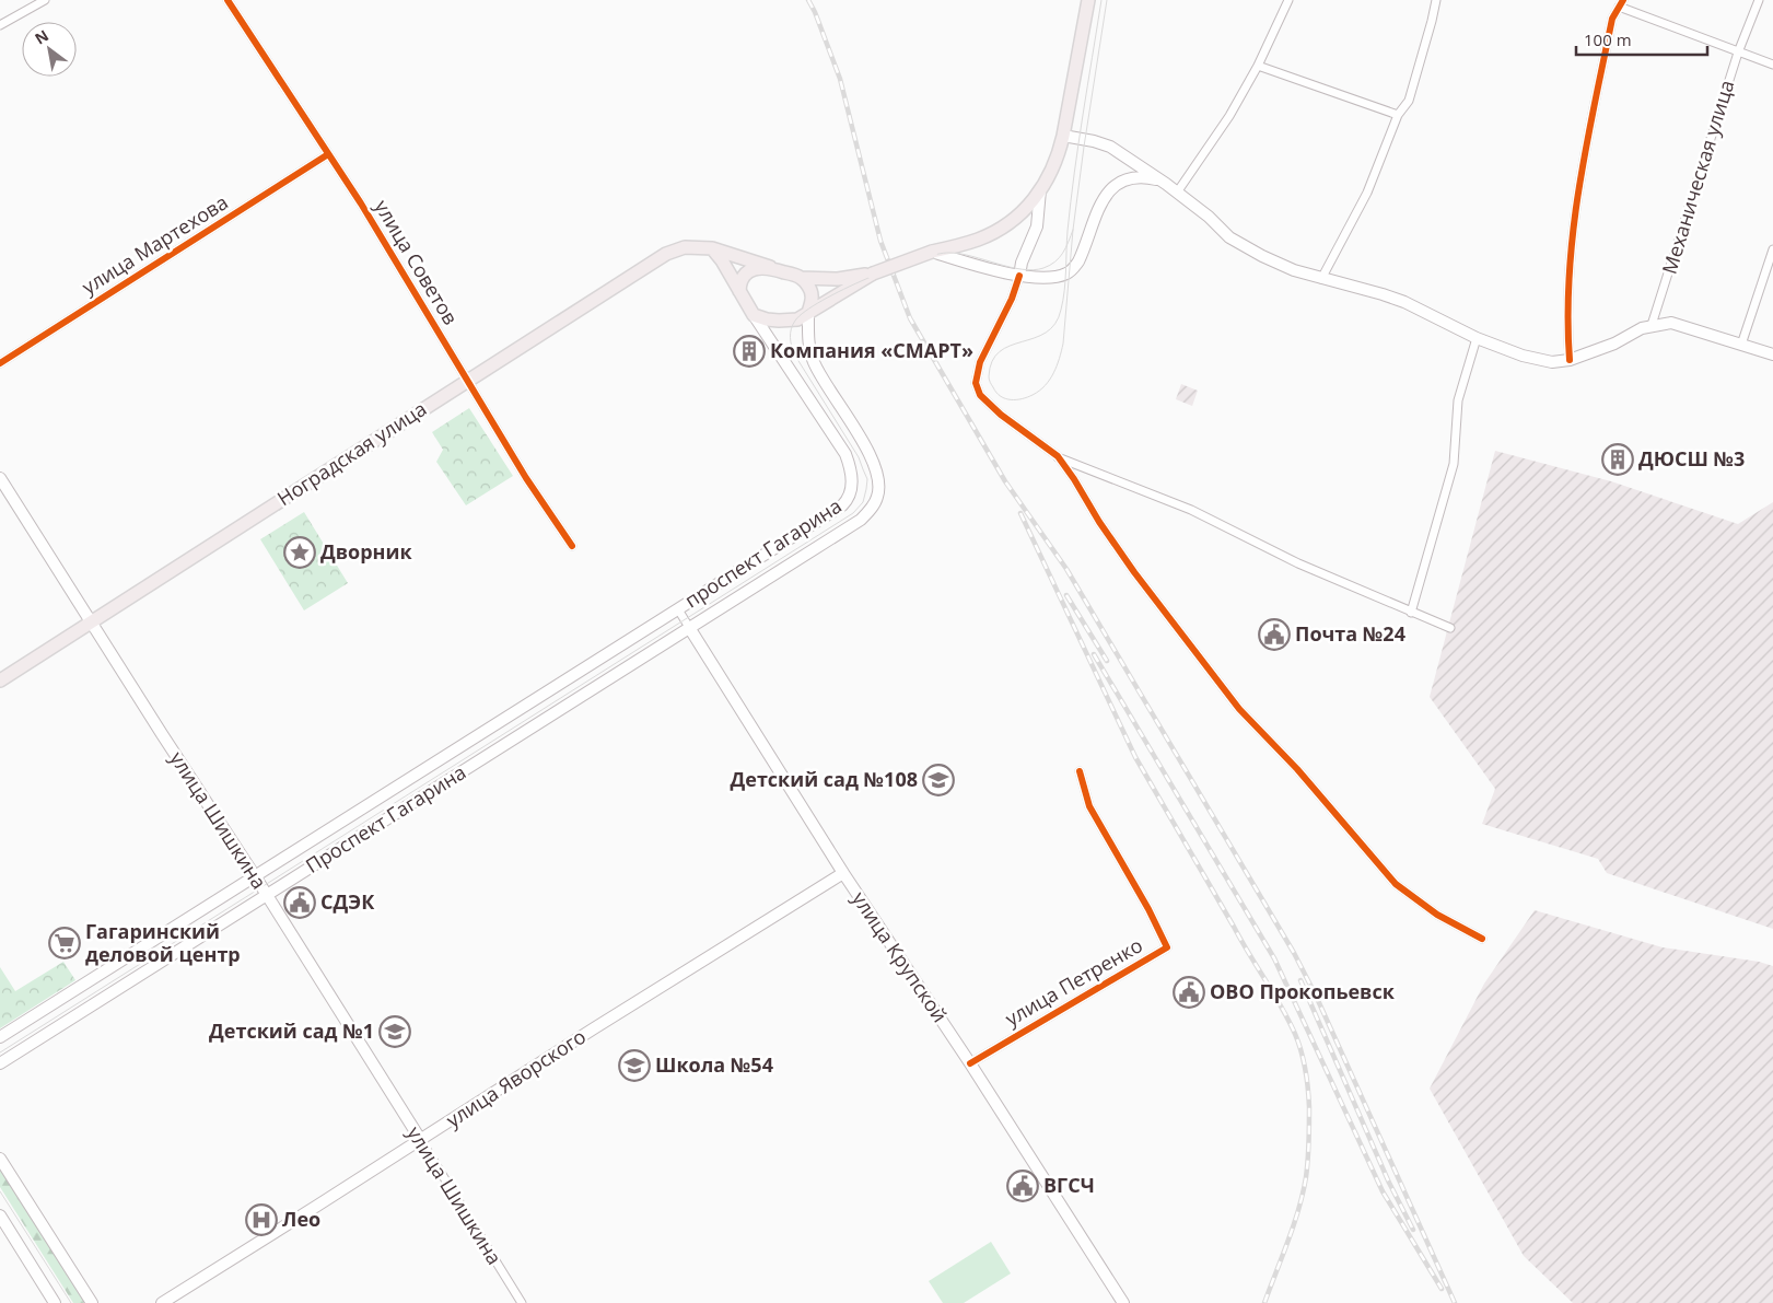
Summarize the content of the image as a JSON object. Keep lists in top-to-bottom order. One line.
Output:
{"streets":{"main road":["Ноградская улица","проспект Гагарина","Проспект Гагарина","улица Шишкина","улица Крупской","улица Яворского"],"street":["Механическая улица","улица Мартехова","улица Советов","улица Петренко"]},"crossings":[["улица Мартехова","улица Советов"],["улица Советов","Ноградская улица"],["Ноградская улица","проспект Гагарина"],["Ноградская улица","улица Шишкина"],["проспект Гагарина","Проспект Гагарина"],["проспект Гагарина","улица Крупской"],["Проспект Гагарина","улица Шишкина"],["Проспект Гагарина","улица Крупской"],["улица Шишкина","улица Яворского"],["улица Крупской","улица Петренко"],["улица Крупской","улица Яворского"]],"places":{"building":["Компания «СМАРТ»","ДЮСШ №3"],"place":["Дворник"],"public building":["Почта №24","СДЭК","ОВО Прокопьевск","ВГСЧ"],"school or university":["Детский сад №108","Детский сад №1","Школа №54"],"supermarket":["Гагаринский деловой центр"],"hospital":["Лео"]},"scale_bar":"100 m","north":"top left"}
